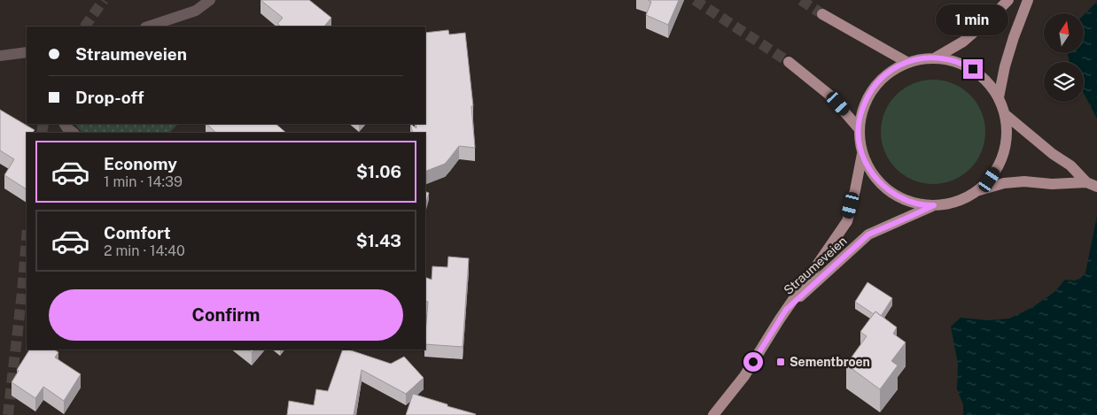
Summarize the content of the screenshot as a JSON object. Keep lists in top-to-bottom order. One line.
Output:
{"streets":{"main road":["Straumeveien"]},"places":{"transit":["Sementbroen"]},"north":"top","page":{"bubble":"1 min","banner":["Straumeveien","Drop-off"],"list":[{"name":"Economy","note":"1 min · 14:39","value":"$1.06"},{"name":"Comfort","note":"2 min · 14:40","value":"$1.43"}],"buttons":"Confirm"}}
